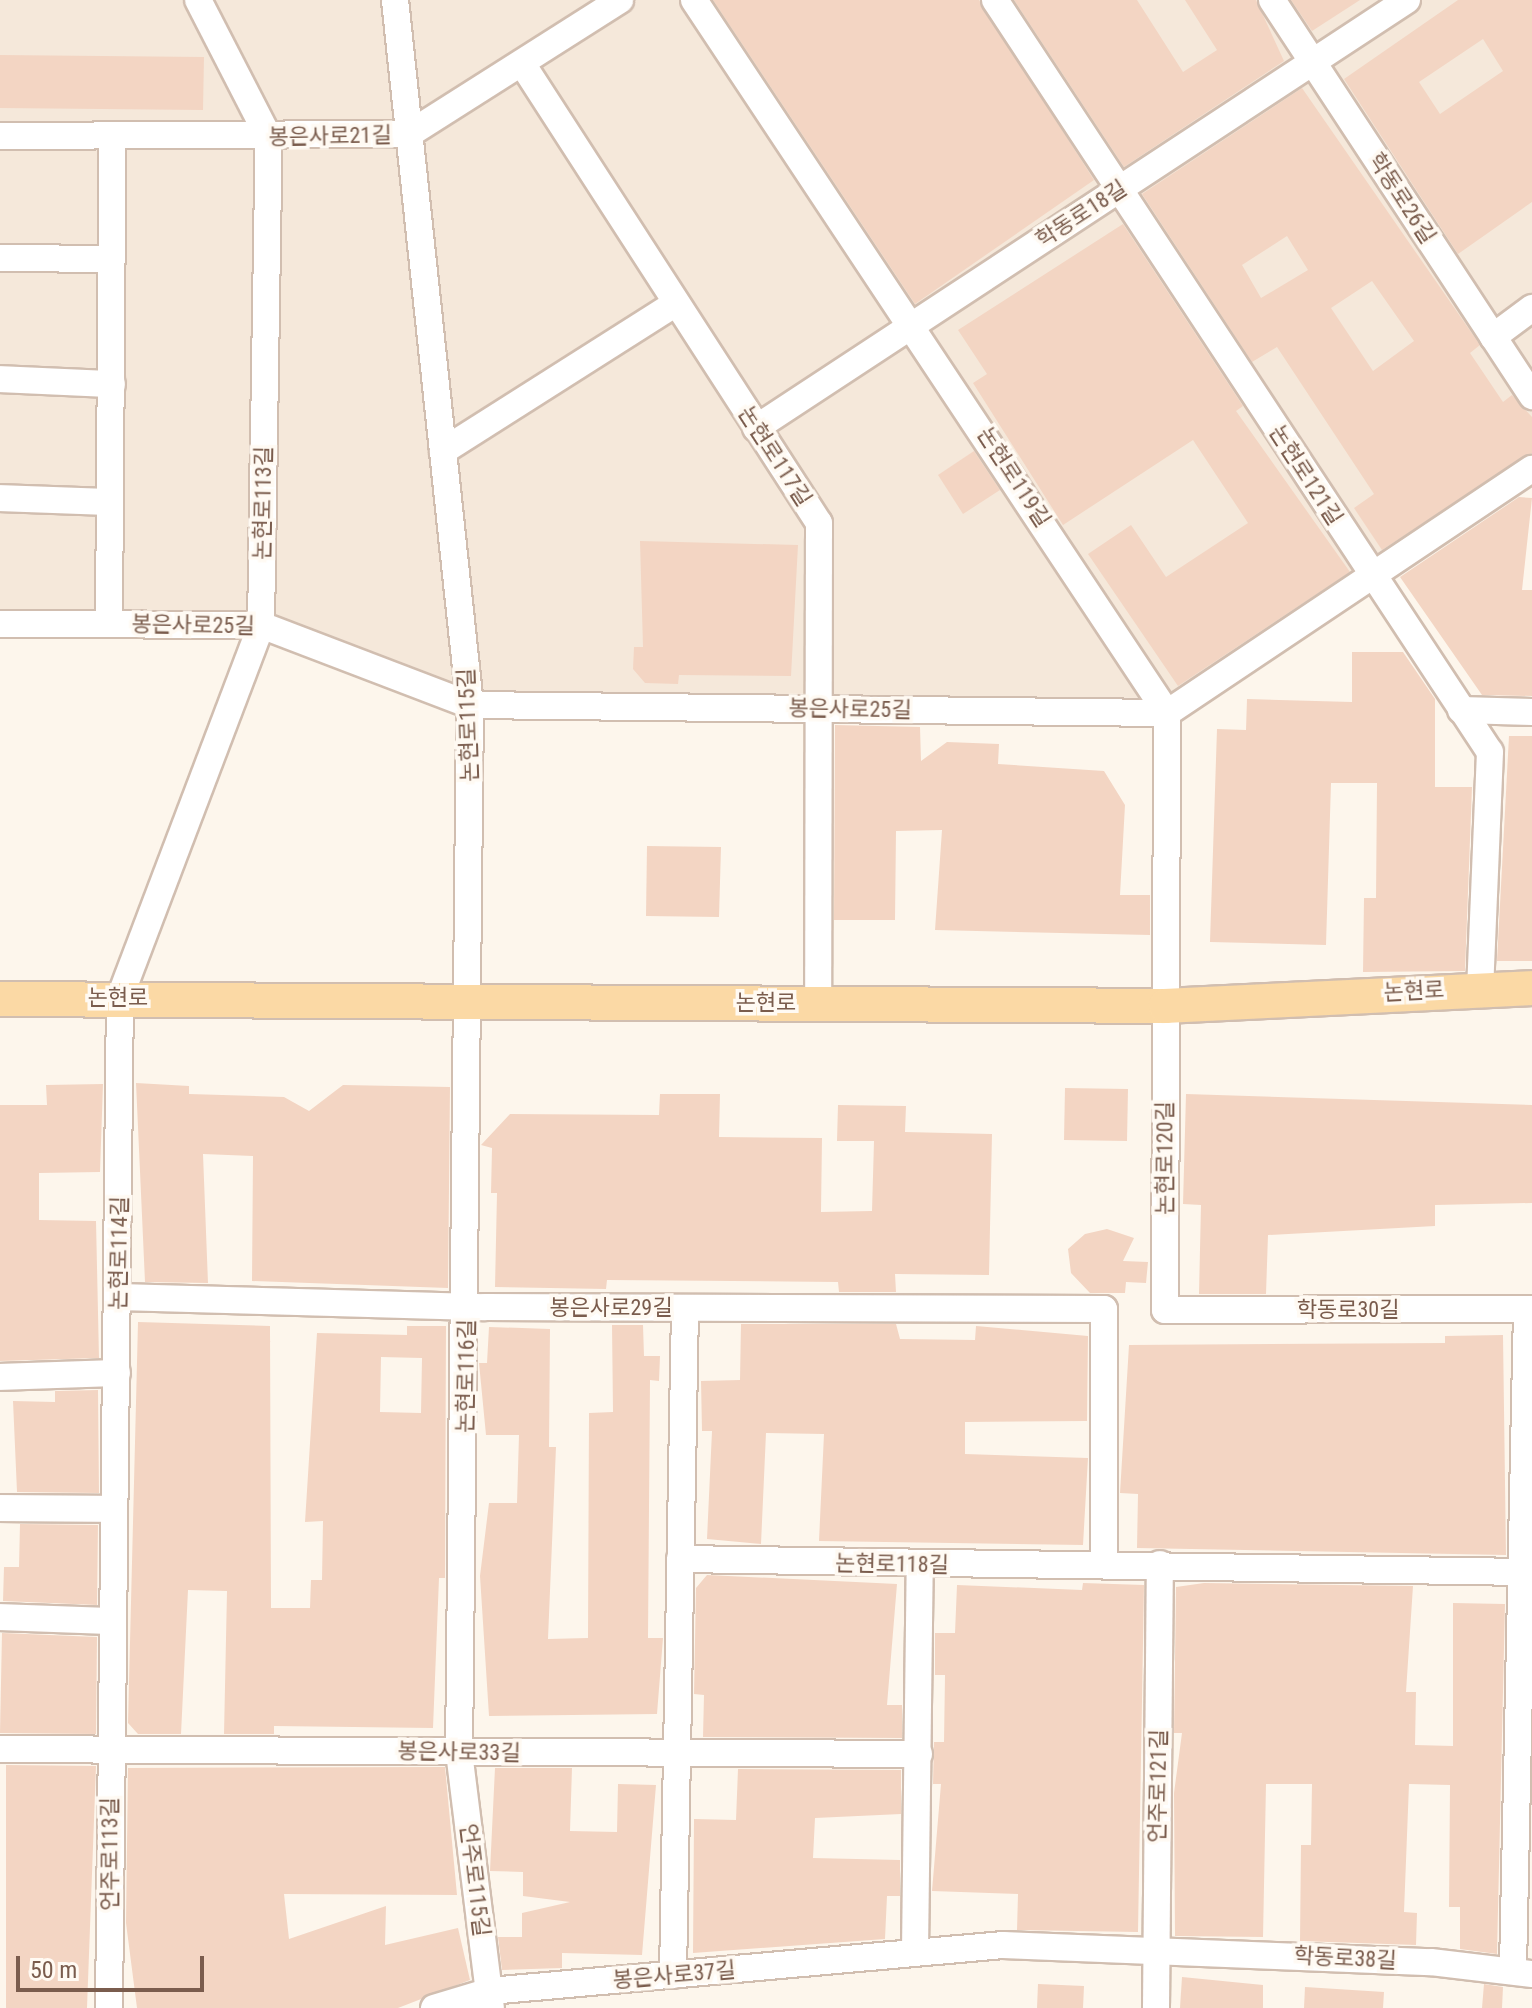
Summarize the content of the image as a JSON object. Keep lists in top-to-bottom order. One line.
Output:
{"streets":{"main road":["논현로"],"street":["봉은사로21길","학동로26길","학동로18길","논현로117길","논현로121길","논현로119길","논현로113길","봉은사로25길","논현로115길","논현로120길","논현로114길","봉은사로29길","학동로30길","논현로116길","논현로118길","봉은사로33길","언주로121길","언주로113길","언주로115길","학동로38길","봉은사로37길"]},"crossings":[["봉은사로21길","논현로117길"],["봉은사로21길","논현로113길"],["봉은사로21길","봉은사로25길"],["봉은사로21길","논현로115길"],["학동로26길","학동로18길"],["학동로18길","논현로117길"],["학동로18길","논현로121길"],["학동로18길","논현로119길"],["논현로117길","봉은사로25길"],["논현로117길","논현로"],["논현로121길","논현로"],["논현로119길","봉은사로25길"],["논현로113길","봉은사로25길"],["논현로113길","논현로"],["논현로113길","논현로114길"],["봉은사로25길","논현로115길"],["논현로115길","논현로"],["논현로115길","논현로116길"],["논현로","논현로120길"],["논현로","논현로114길"],["논현로","논현로116길"],["논현로120길","학동로30길"],["논현로114길","봉은사로29길"],["논현로114길","봉은사로33길"],["논현로114길","언주로113길"],["봉은사로29길","논현로116길"],["봉은사로29길","논현로118길"],["논현로116길","봉은사로33길"],["논현로116길","언주로115길"],["논현로118길","언주로121길"],["봉은사로33길","언주로113길"],["봉은사로33길","언주로115길"],["언주로121길","학동로38길"],["언주로121길","봉은사로37길"],["언주로115길","봉은사로37길"],["학동로38길","봉은사로37길"]],"scale_bar":"50 m"}
